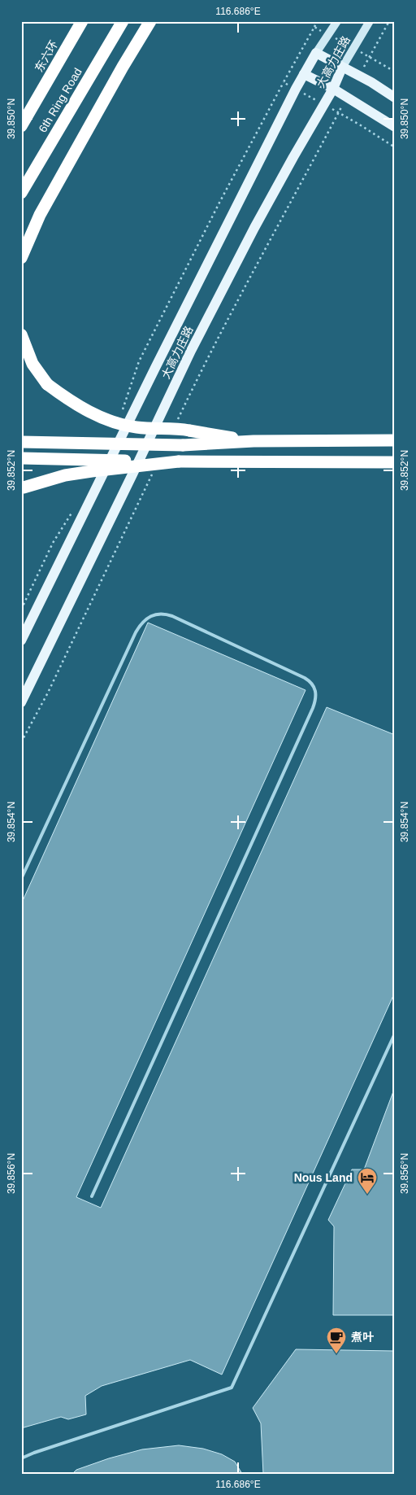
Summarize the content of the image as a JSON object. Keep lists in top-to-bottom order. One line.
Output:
{"streets":{"highway":["东六环","6th Ring Road"],"main road":["大高力庄路"]},"places":{"hotel":["Nous Land"],"cafe":["煮叶"]},"coordinates":["116.686°E","39.850°N","39.852°N","39.854°N","39.856°N"]}
